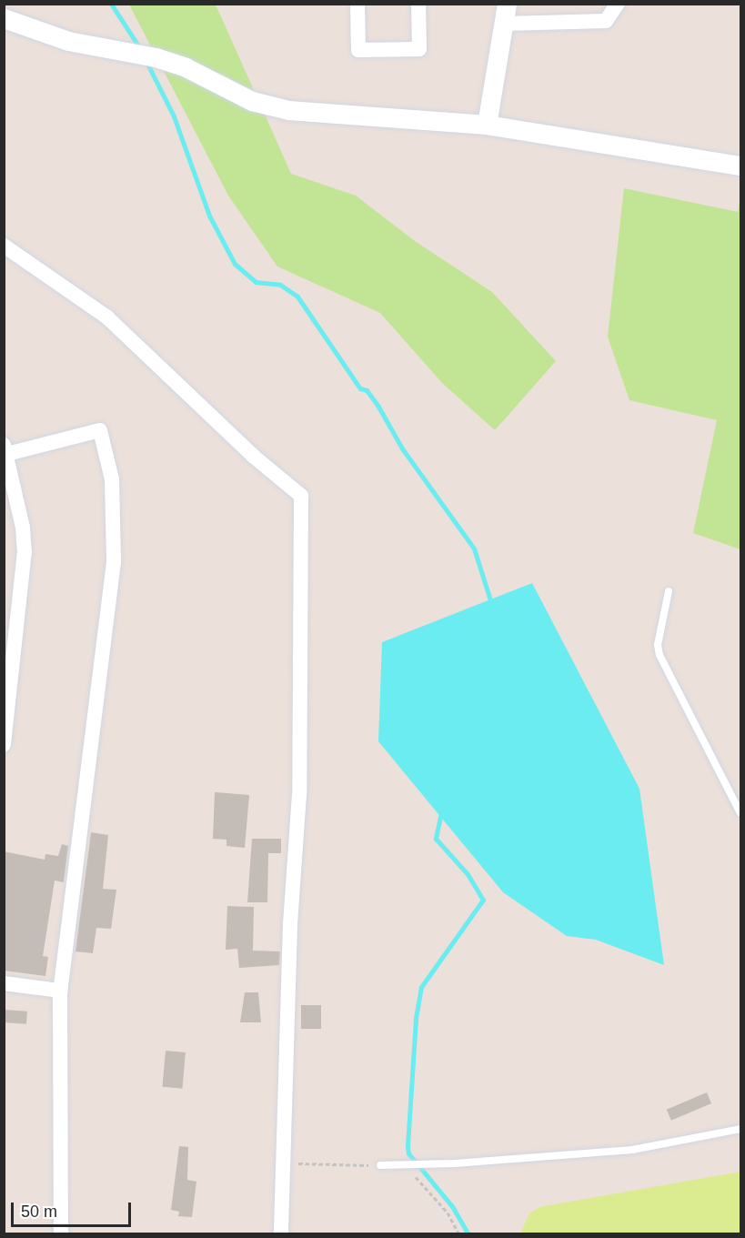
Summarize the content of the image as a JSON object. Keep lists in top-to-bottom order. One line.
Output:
{"scale_bar":"50 m"}
